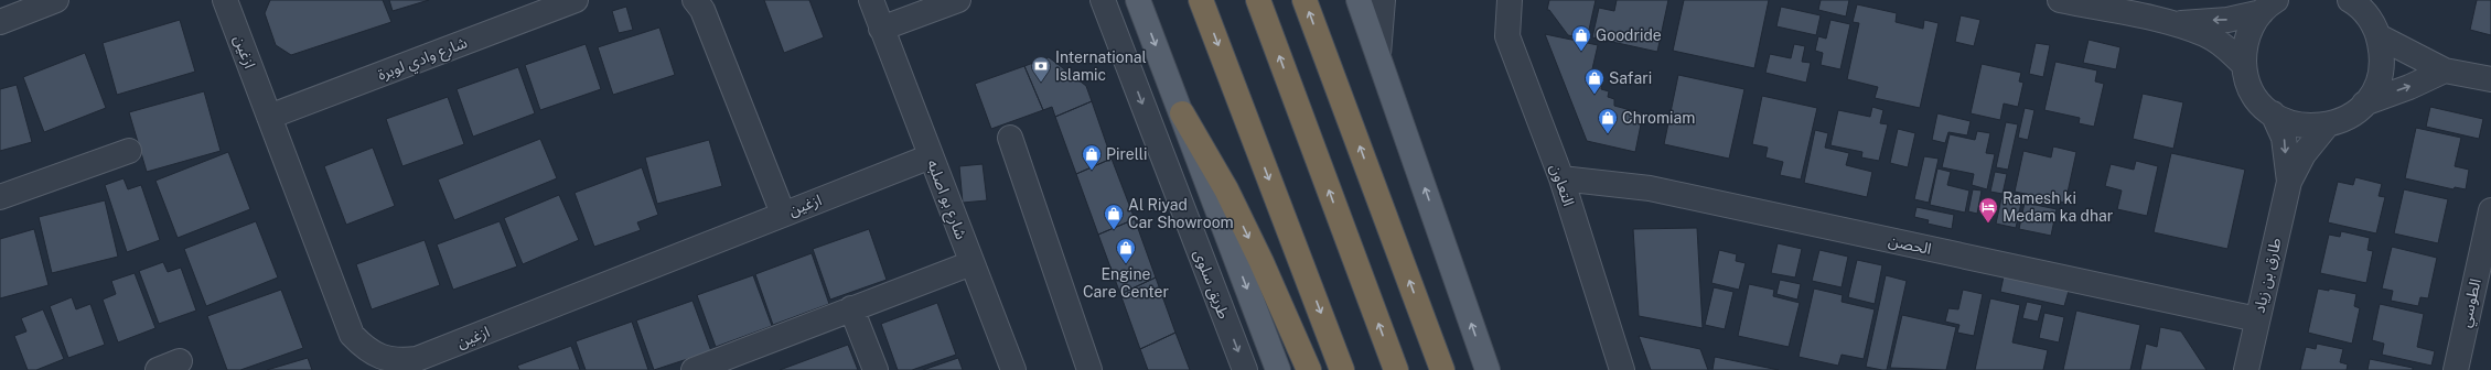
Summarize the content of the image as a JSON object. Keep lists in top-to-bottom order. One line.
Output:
{"streets":{"main road":["طريق سلوى"],"street":["ازغين","شارع وادي لوبرة","التعاون","شارع بو اصلبه","الحصن","طارق بن زياد","الطوسي"]},"crossings":[["ازغين","شارع وادي لوبرة"],["ازغين","شارع بو اصلبه"],["التعاون","الحصن"],["الحصن","طارق بن زياد"]],"places":{"shop":["Goodride","Safari","Chromiam","Pirelli","Al Riyad Car Showroom","Engine Care Center"],"bank":["International Islamic"],"hotel":["Ramesh ki Medam ka dhar"]}}
